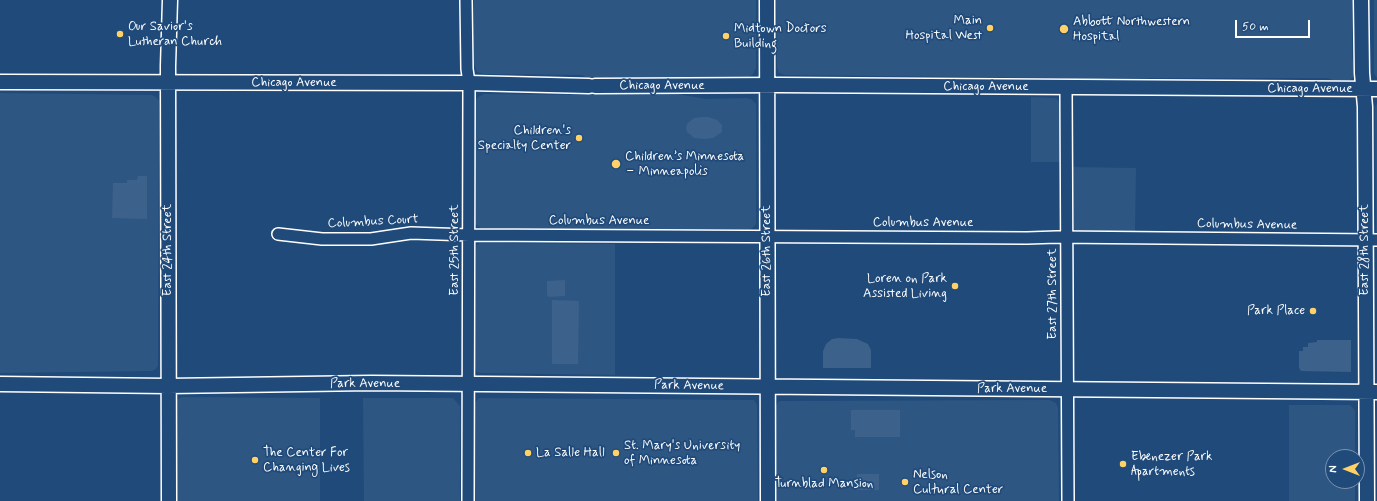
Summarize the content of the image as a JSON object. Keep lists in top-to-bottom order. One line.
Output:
{"streets":{"street":["Chicago Avenue","Columbus Avenue","Columbus Court","East 24th Street","East 25th Street","East 28th Street","East 26th Street","East 27th Street","Park Avenue"]},"crossings":[["Chicago Avenue","East 24th Street"],["Chicago Avenue","East 25th Street"],["Chicago Avenue","East 28th Street"],["Chicago Avenue","East 26th Street"],["Chicago Avenue","East 27th Street"],["Columbus Avenue","Columbus Court"],["Columbus Avenue","East 25th Street"],["Columbus Avenue","East 28th Street"],["Columbus Avenue","East 26th Street"],["Columbus Avenue","East 27th Street"],["Columbus Court","East 25th Street"],["East 24th Street","Park Avenue"],["East 25th Street","Park Avenue"],["East 28th Street","Park Avenue"],["East 26th Street","Park Avenue"],["East 27th Street","Park Avenue"]],"places":["Main Hospital West","Abbott Northwestern Hospital","Our Savior's Lutheran Church","Midtown Doctors Building","Children's Specialty Center","Children’s Minnesota – Minneapolis","Loren on Park Assisted Living","Park Place","La Salle Hall","St. Mary's University of Minnesota","The Center For Changing Lives","Ebenezer Park Apartments","Turnblad Mansion","Nelson Cultural Center"],"scale_bar":"50 m","north":"left"}
